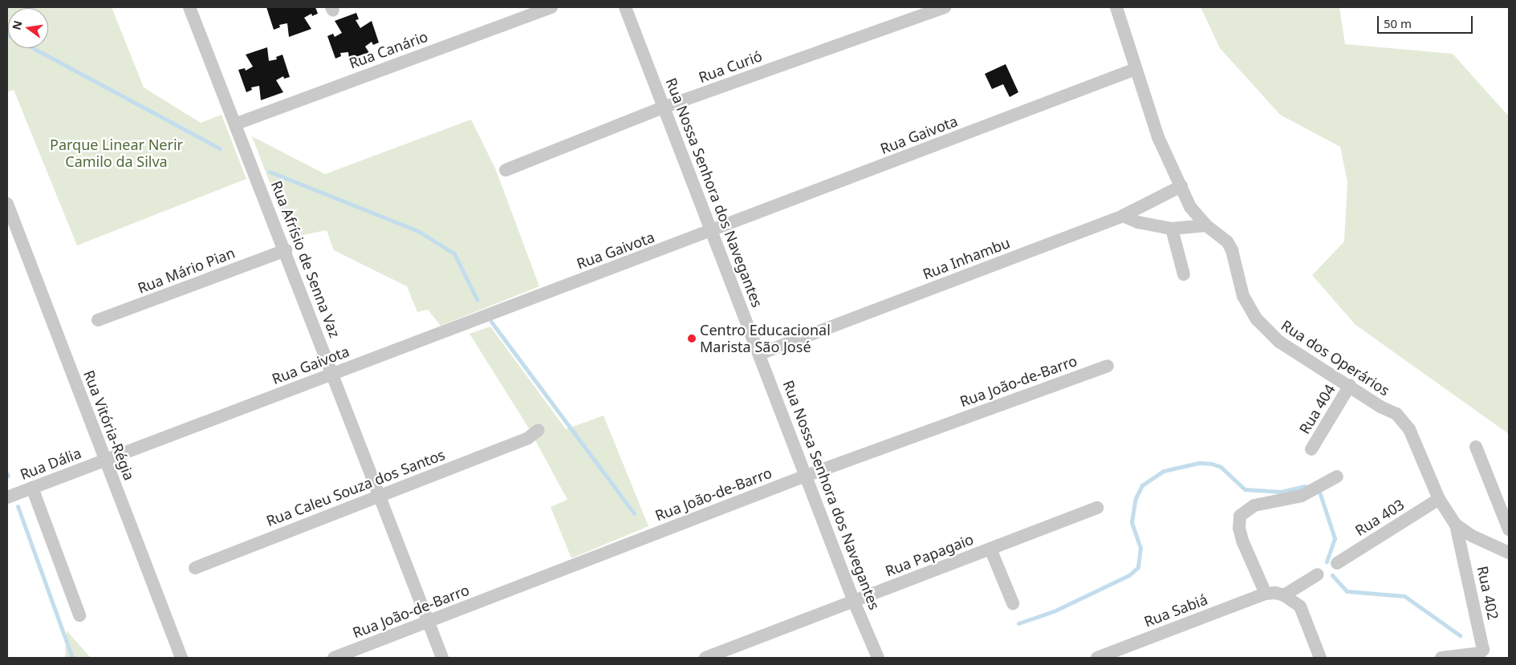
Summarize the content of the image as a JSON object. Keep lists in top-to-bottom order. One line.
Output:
{"streets":{"street":["Rua Canário","Rua Curió","Rua Gaivota","Rua Nossa Senhora dos Navegantes","Rua Inhambu","Rua Afrísio de Senna Vaz","Rua Mário Pian","Rua dos Operários","Rua João-de-Barro","Rua 404","Rua Vitória-Régia","Rua Dália","Rua Caleu Souza dos Santos","Rua 403","Rua Papagaio","Rua 402","Rua Sabiá"]},"crossings":[["Rua Canário","Rua Afrísio de Senna Vaz"],["Rua Curió","Rua Nossa Senhora dos Navegantes"],["Rua Gaivota","Rua Nossa Senhora dos Navegantes"],["Rua Gaivota","Rua Afrísio de Senna Vaz"],["Rua Gaivota","Rua dos Operários"],["Rua Gaivota","Rua Vitória-Régia"],["Rua Gaivota","Rua Dália"],["Rua Nossa Senhora dos Navegantes","Rua Inhambu"],["Rua Nossa Senhora dos Navegantes","Rua João-de-Barro"],["Rua Nossa Senhora dos Navegantes","Rua Papagaio"],["Rua Inhambu","Rua dos Operários"],["Rua Afrísio de Senna Vaz","Rua Mário Pian"],["Rua Afrísio de Senna Vaz","Rua João-de-Barro"],["Rua Afrísio de Senna Vaz","Rua Caleu Souza dos Santos"],["Rua dos Operários","Rua 404"],["Rua dos Operários","Rua 403"],["Rua dos Operários","Rua 402"],["Rua Vitória-Régia","Rua Dália"]],"parks":["Parque Linear Nerir Camilo da Silva"],"places":["Centro Educacional Marista São José"],"scale_bar":"50 m","north":"left"}
